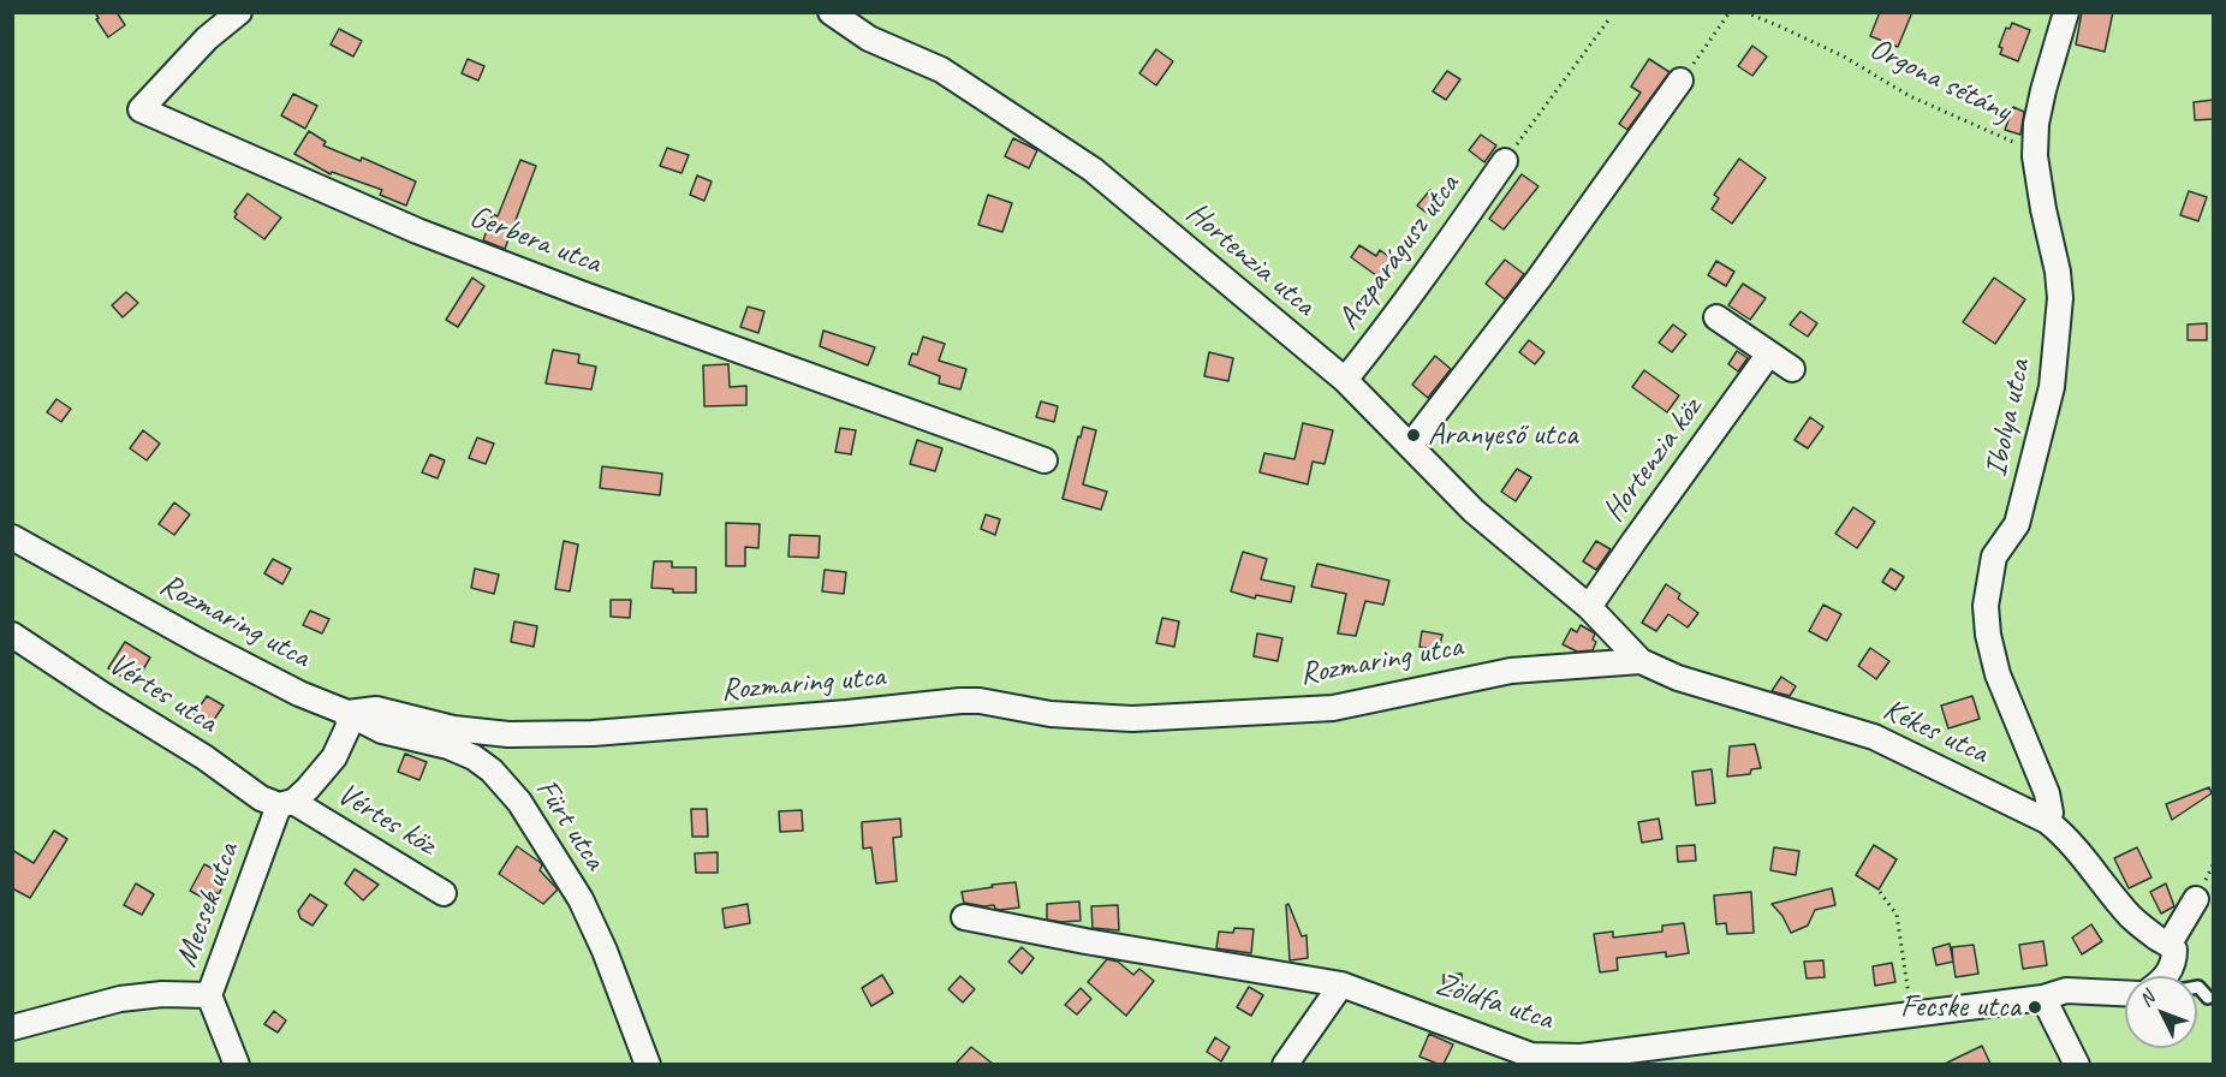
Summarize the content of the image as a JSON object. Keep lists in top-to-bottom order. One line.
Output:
{"streets":{"street":["Gerbera utca","Aszparágusz utca","Hortenzia utca","Ibolya utca","Hortenzia köz","Rozmaring utca","Vértes utca","Kékes utca","Vértes köz","Fürt utca","Mecsek utca","Zöldfa utca"],"path":["Orgona sétány"]},"crossings":[["Orgona sétány","Ibolya utca"],["Aszparágusz utca","Hortenzia utca"],["Hortenzia utca","Hortenzia köz"],["Hortenzia utca","Kékes utca"],["Ibolya utca","Kékes utca"],["Hortenzia köz","Kékes utca"],["Rozmaring utca","Kékes utca"],["Rozmaring utca","Fürt utca"],["Rozmaring utca","Mecsek utca"],["Vértes utca","Vértes köz"],["Vértes utca","Mecsek utca"],["Vértes köz","Mecsek utca"],["Fürt utca","Mecsek utca"]],"places":["Aranyeső utca","Fecske utca"],"north":"top left"}
